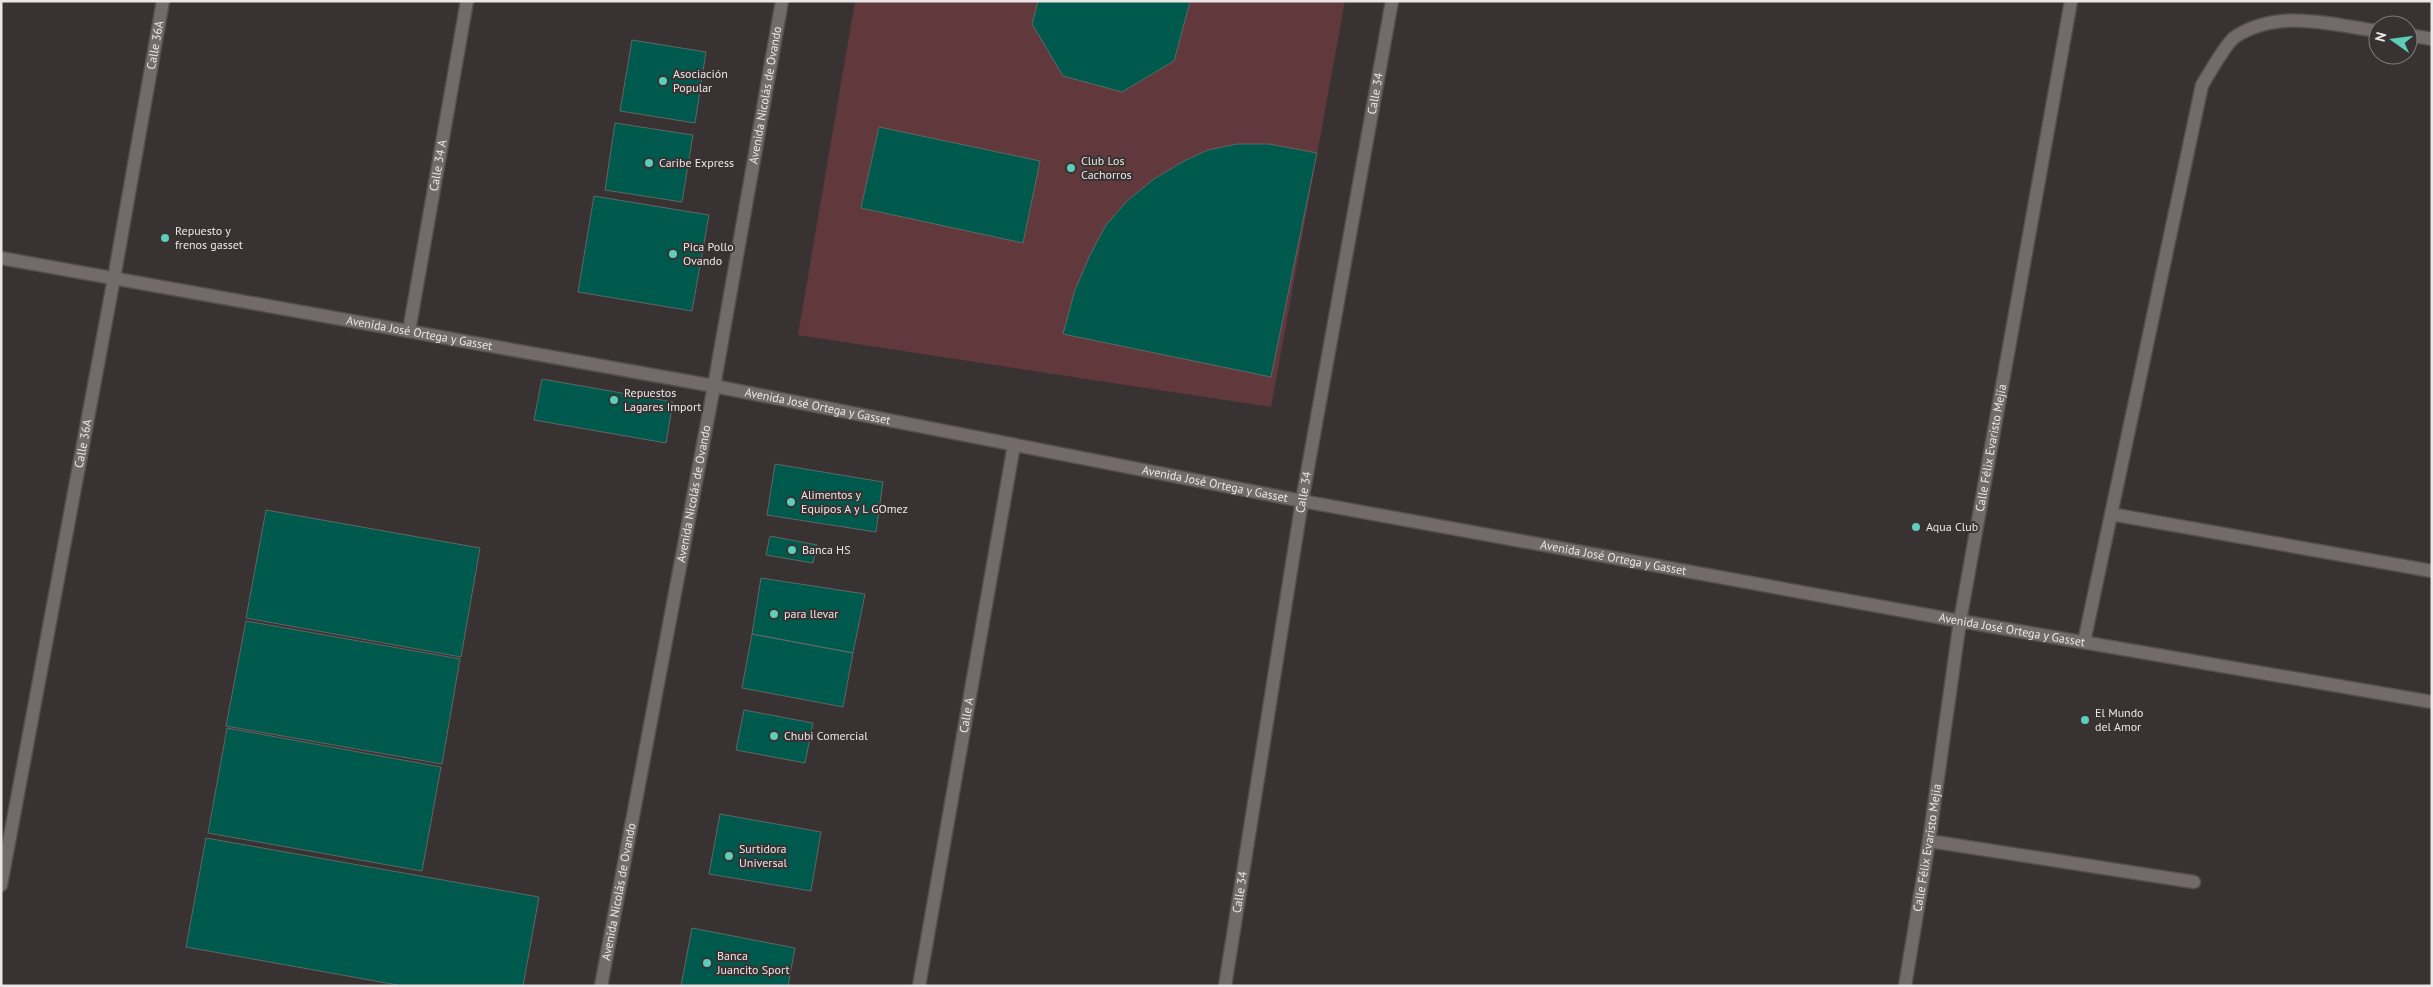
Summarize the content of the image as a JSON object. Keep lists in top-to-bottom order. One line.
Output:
{"streets":{"street":["Calle 36A","Calle 34","Avenida Nicolás de Ovando","Calle 34 A","Avenida José Ortega y Gasset","Calle Félix Evaristo Mejía","Calle A"]},"crossings":[["Calle 36A","Avenida José Ortega y Gasset"],["Calle 34","Avenida José Ortega y Gasset"],["Avenida Nicolás de Ovando","Avenida José Ortega y Gasset"],["Calle 34 A","Avenida José Ortega y Gasset"],["Avenida José Ortega y Gasset","Calle Félix Evaristo Mejía"],["Avenida José Ortega y Gasset","Calle A"]],"places":["Asociación Popular","Caribe Express","Club Los Cachorros","Repuesto y frenos gasset","Pica Pollo Ovando","Repuestos Lagares Import","Alimentos y Equipos A y L GOmez","Aqua Club","Banca HS","para llevar","El Mundo del Amor","Chubi Comercial","Surtidora Universal","Banca Juancito Sport"],"north":"left"}
